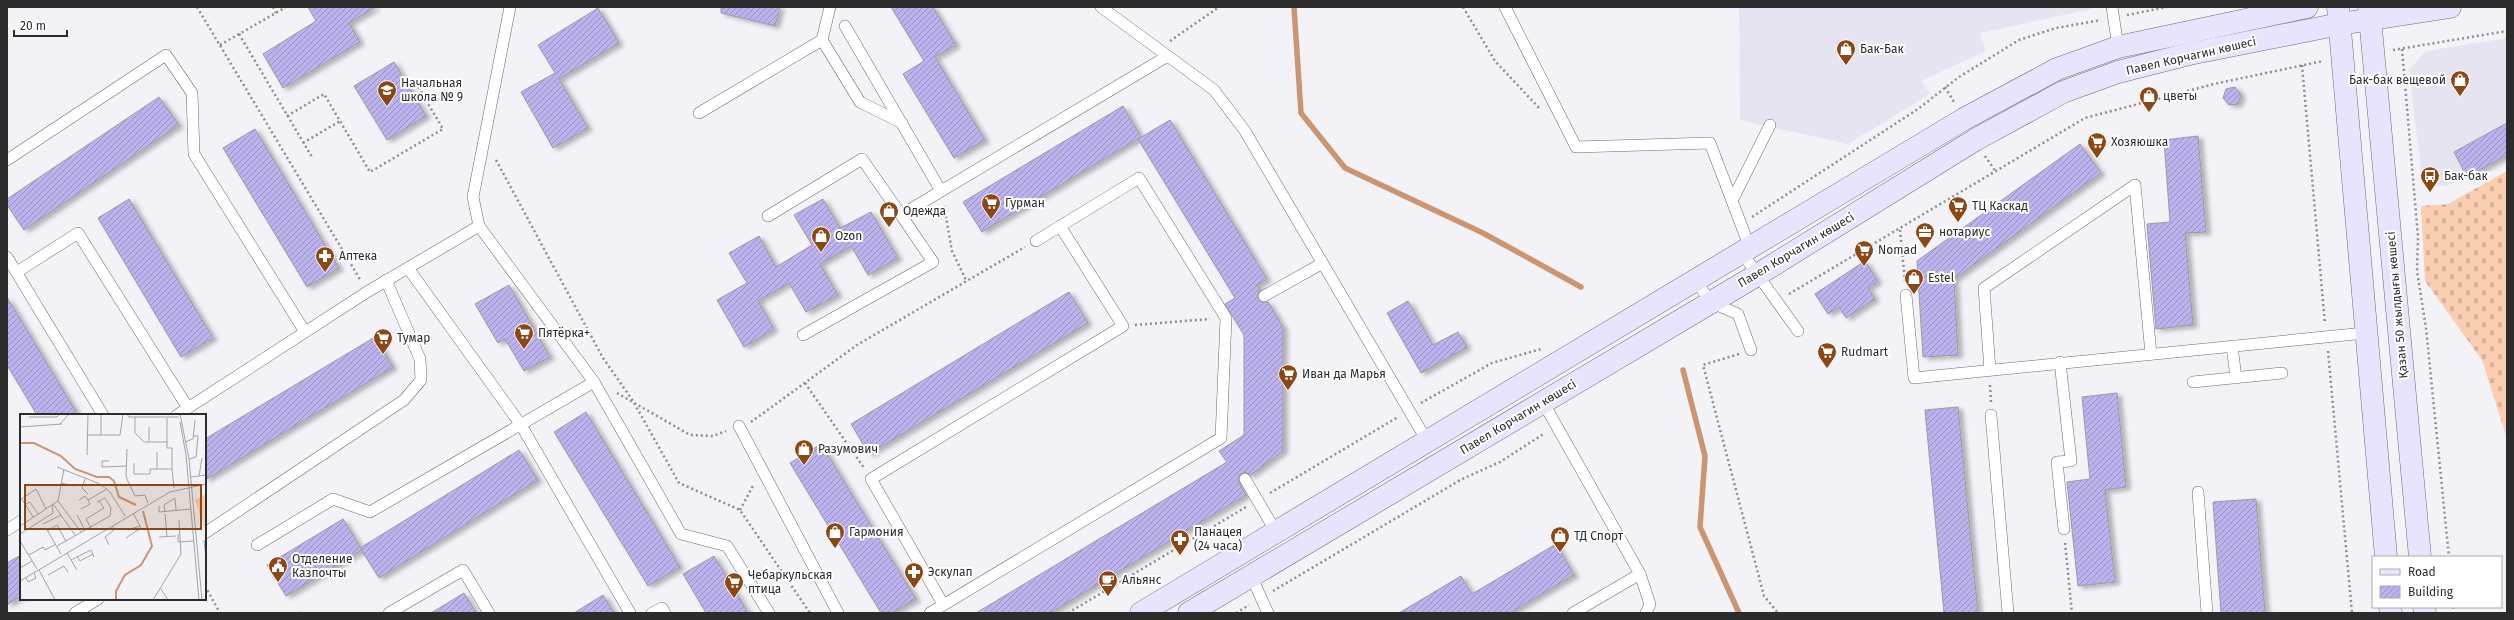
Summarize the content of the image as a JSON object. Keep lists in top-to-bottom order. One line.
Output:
{"streets":{"street":["Павел Корчагин көшесі","Қазан 50 жылдығы көшесі"]},"crossings":[["Павел Корчагин көшесі","Қазан 50 жылдығы көшесі"]],"places":{"shop":["Бак-Бак","Бак-бак вещевой","цветы","Одежда","Ozon","Estel","Разумович","Гармония","ТД Спорт"],"school or university":["Начальная школа № 9"],"supermarket":["Хозяюшка","Гурман","ТЦ Каскад","Nomad","Пятёрка+","Тумар","Rudmart","Иван да Марья","Чебаркульская птица"],"bus stop":["Бак-бак"],"office":["нотариус"],"pharmacy":["Аптека","Панацея (24 часа)","Эскулап"],"public building":["Отделение Казпочты"],"cafe":["Альянс"]},"legend":["Road","Building"],"scale_bar":"20 m"}
